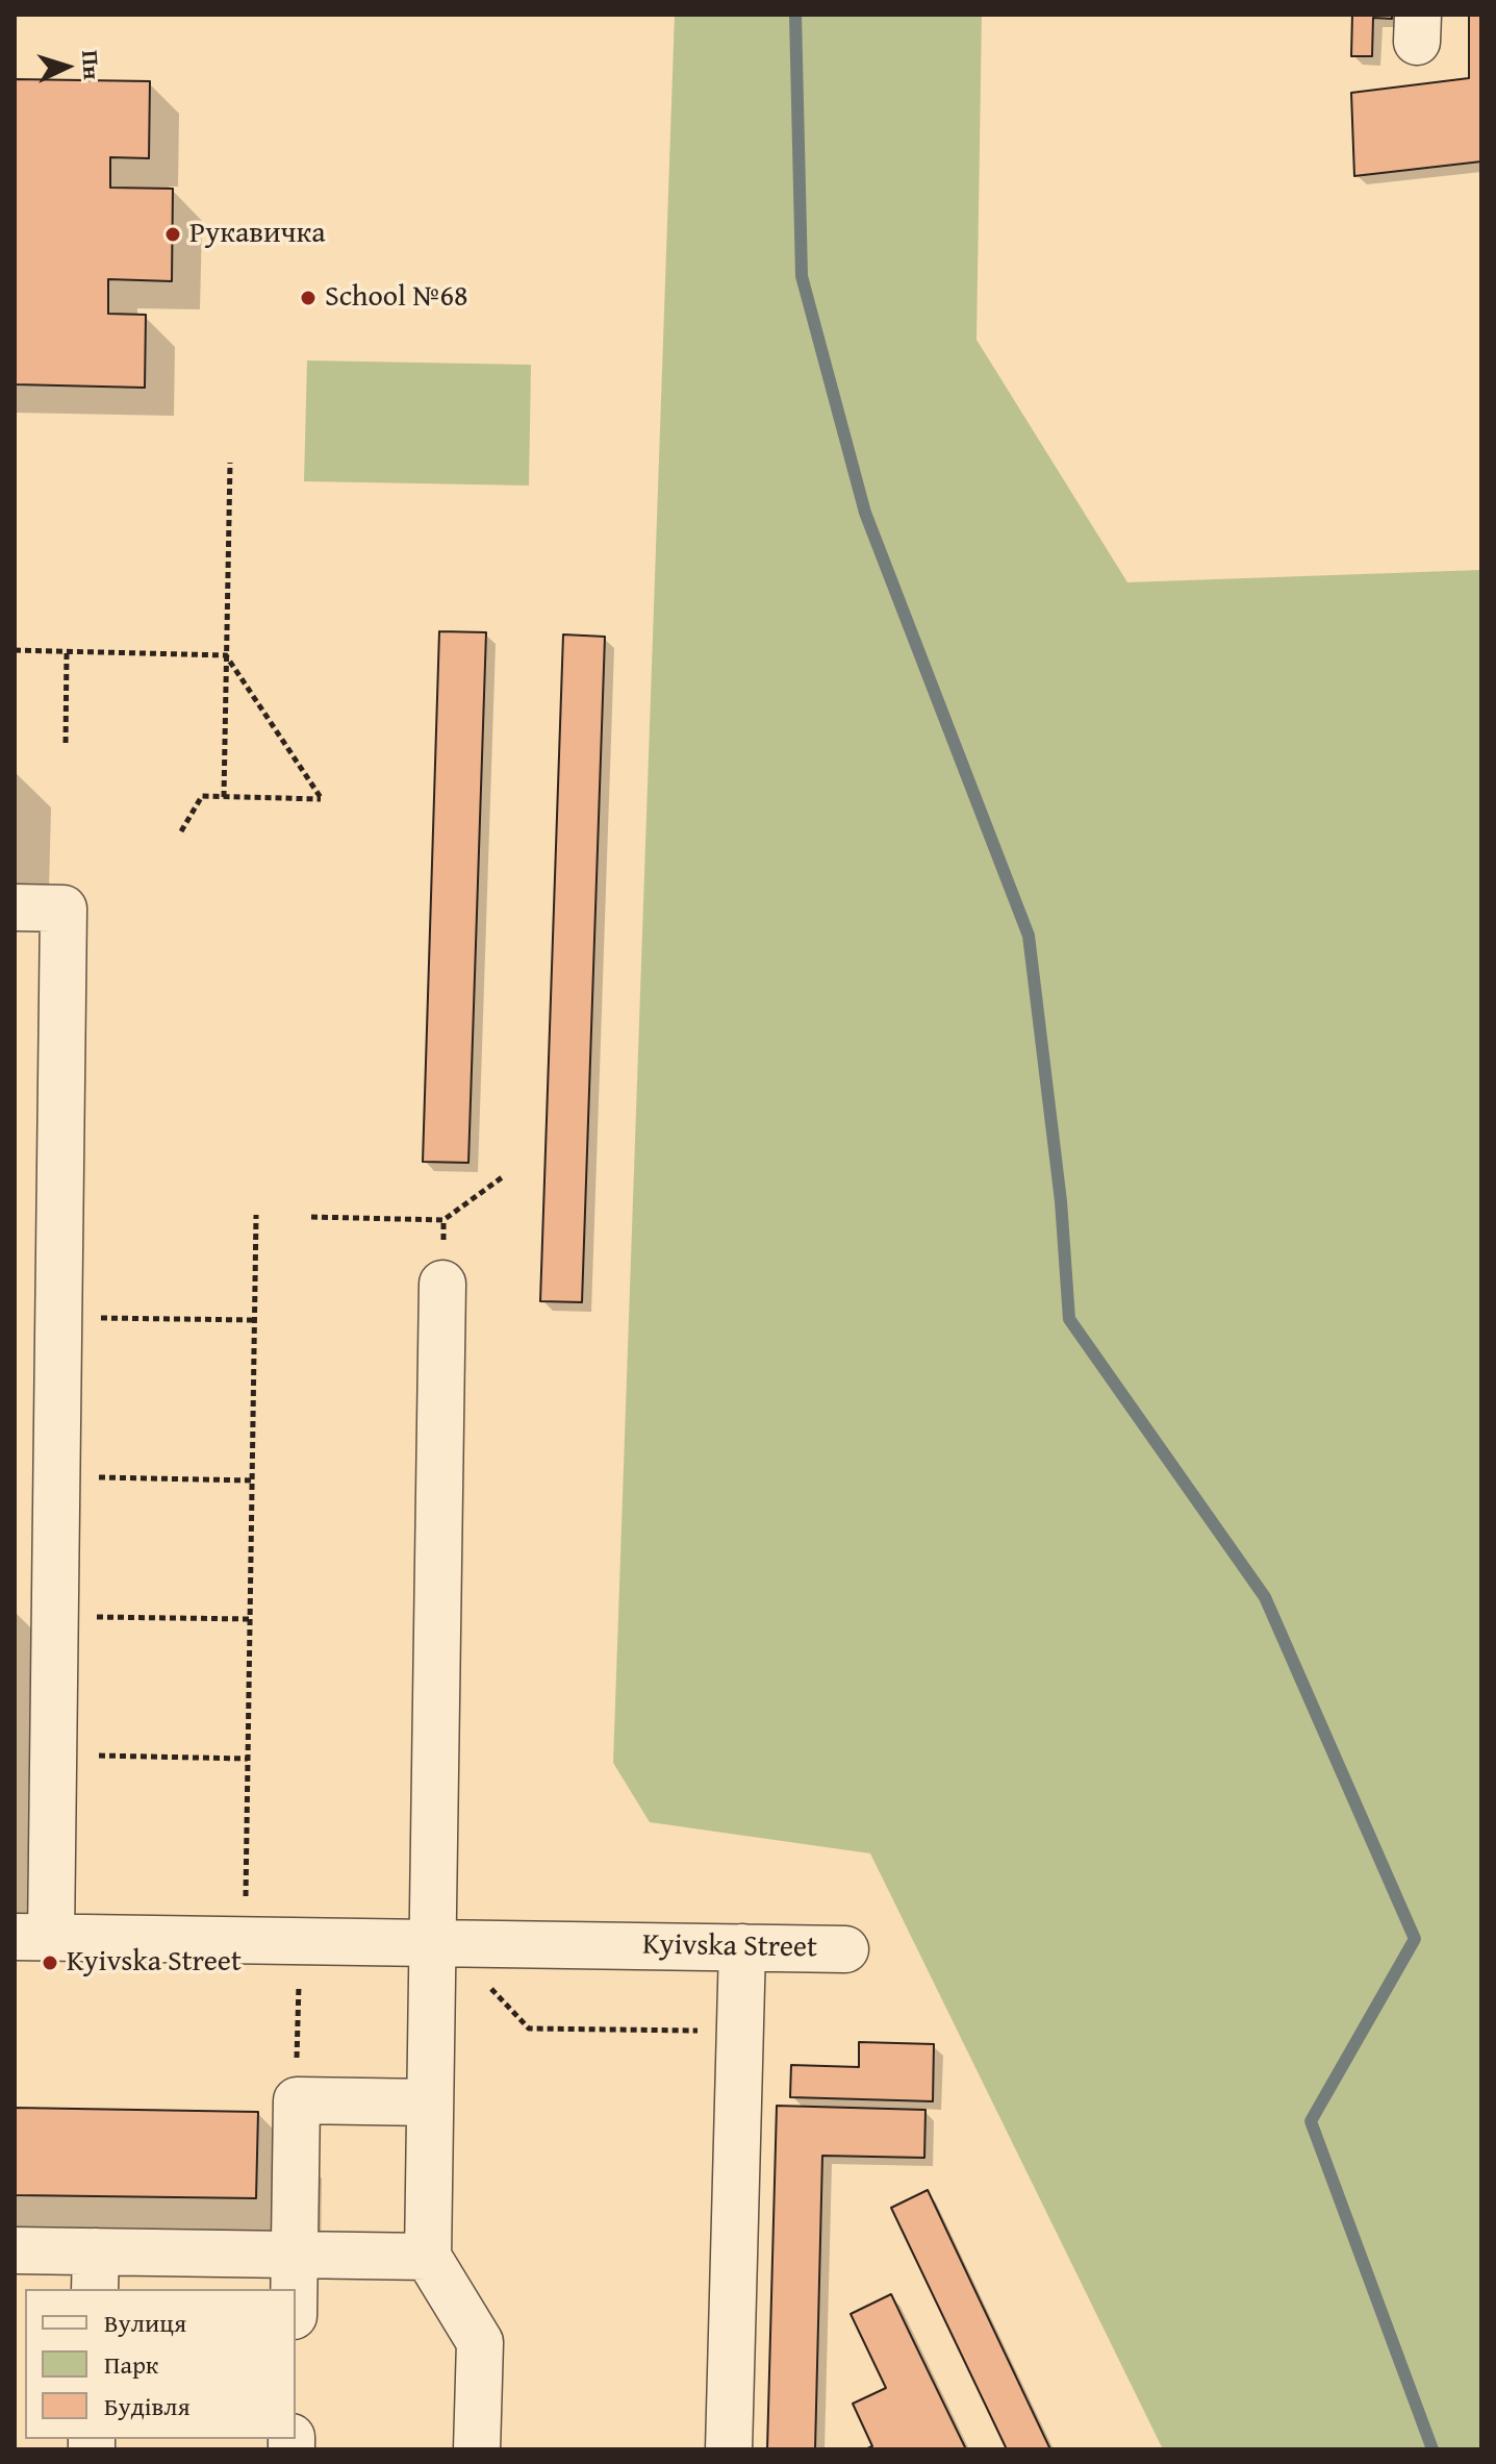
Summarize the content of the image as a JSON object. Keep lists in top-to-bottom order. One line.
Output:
{"streets":{"street":["Kyivska Street"]},"places":["Рукавичка","School №68","Kyivska Street"],"legend":["Вулиця","Парк","Будівля"],"north":"right"}
